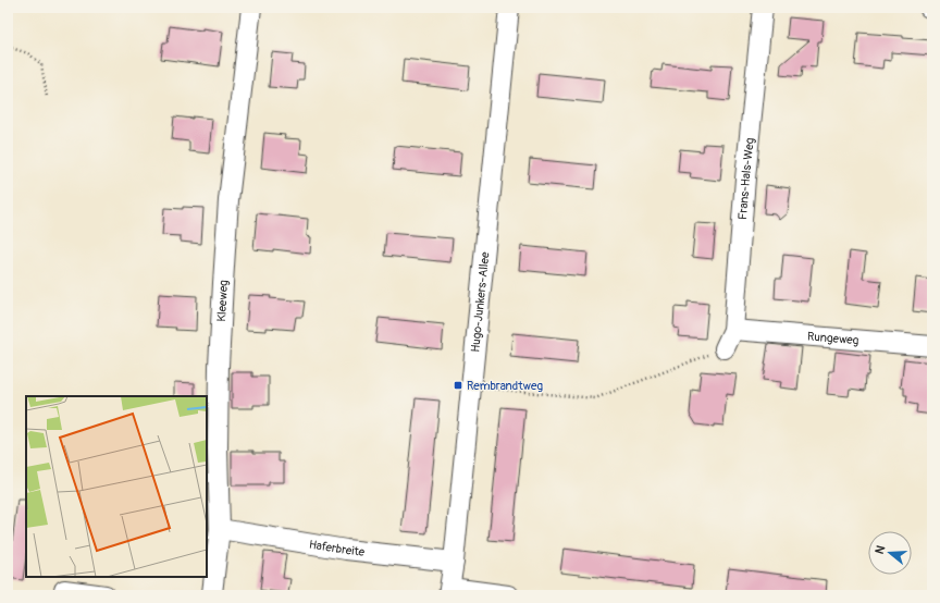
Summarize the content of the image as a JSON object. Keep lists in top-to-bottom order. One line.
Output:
{"streets":{"street":["Frans-Hals-Weg","Kleeweg","Hugo-Junkers-Allee","Rungeweg","Haferbreite"]},"crossings":[["Frans-Hals-Weg","Rungeweg"],["Kleeweg","Haferbreite"],["Hugo-Junkers-Allee","Haferbreite"]],"places":{"transit":["Rembrandtweg"]},"north":"left"}
